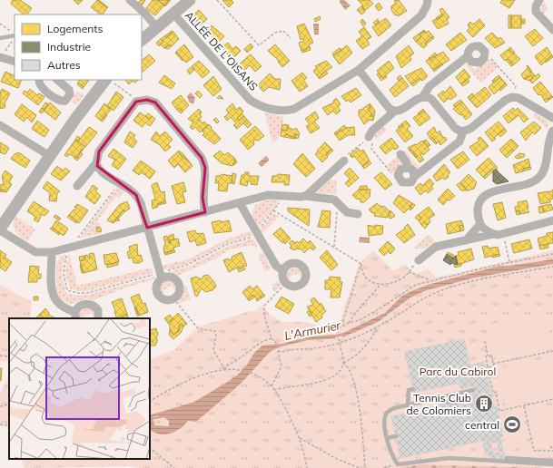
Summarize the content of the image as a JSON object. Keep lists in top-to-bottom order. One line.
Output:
{"streets":{"street":["ALLÉE DE L'OISANS"]},"water":["L'Armurier"],"parks":["Parc du Cabirol"],"places":{"building":["Tennis Club de Colomiers"],"sports":["central"]},"legend":["Logements","Industrie","Autres"]}
